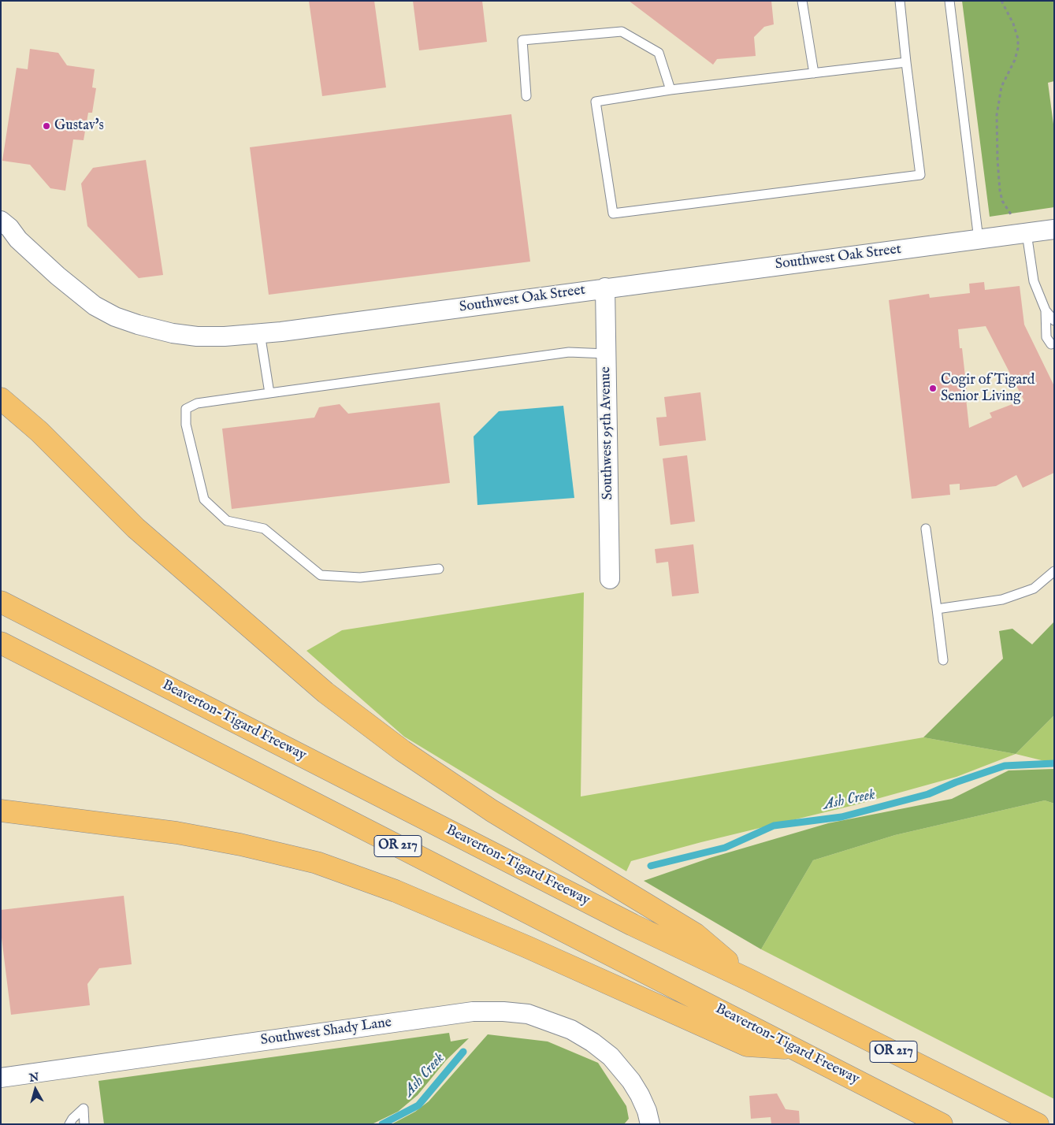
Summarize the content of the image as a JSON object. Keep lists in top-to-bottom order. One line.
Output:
{"streets":{"highway":["Beaverton-Tigard Freeway","OR 217"],"street":["Southwest Oak Street","Southwest 95th Avenue","Southwest Shady Lane"]},"crossings":[["Southwest Oak Street","Southwest 95th Avenue"]],"water":["Ash Creek"],"places":["Gustav's","Cogir of Tigard Senior Living"],"north":"top"}
